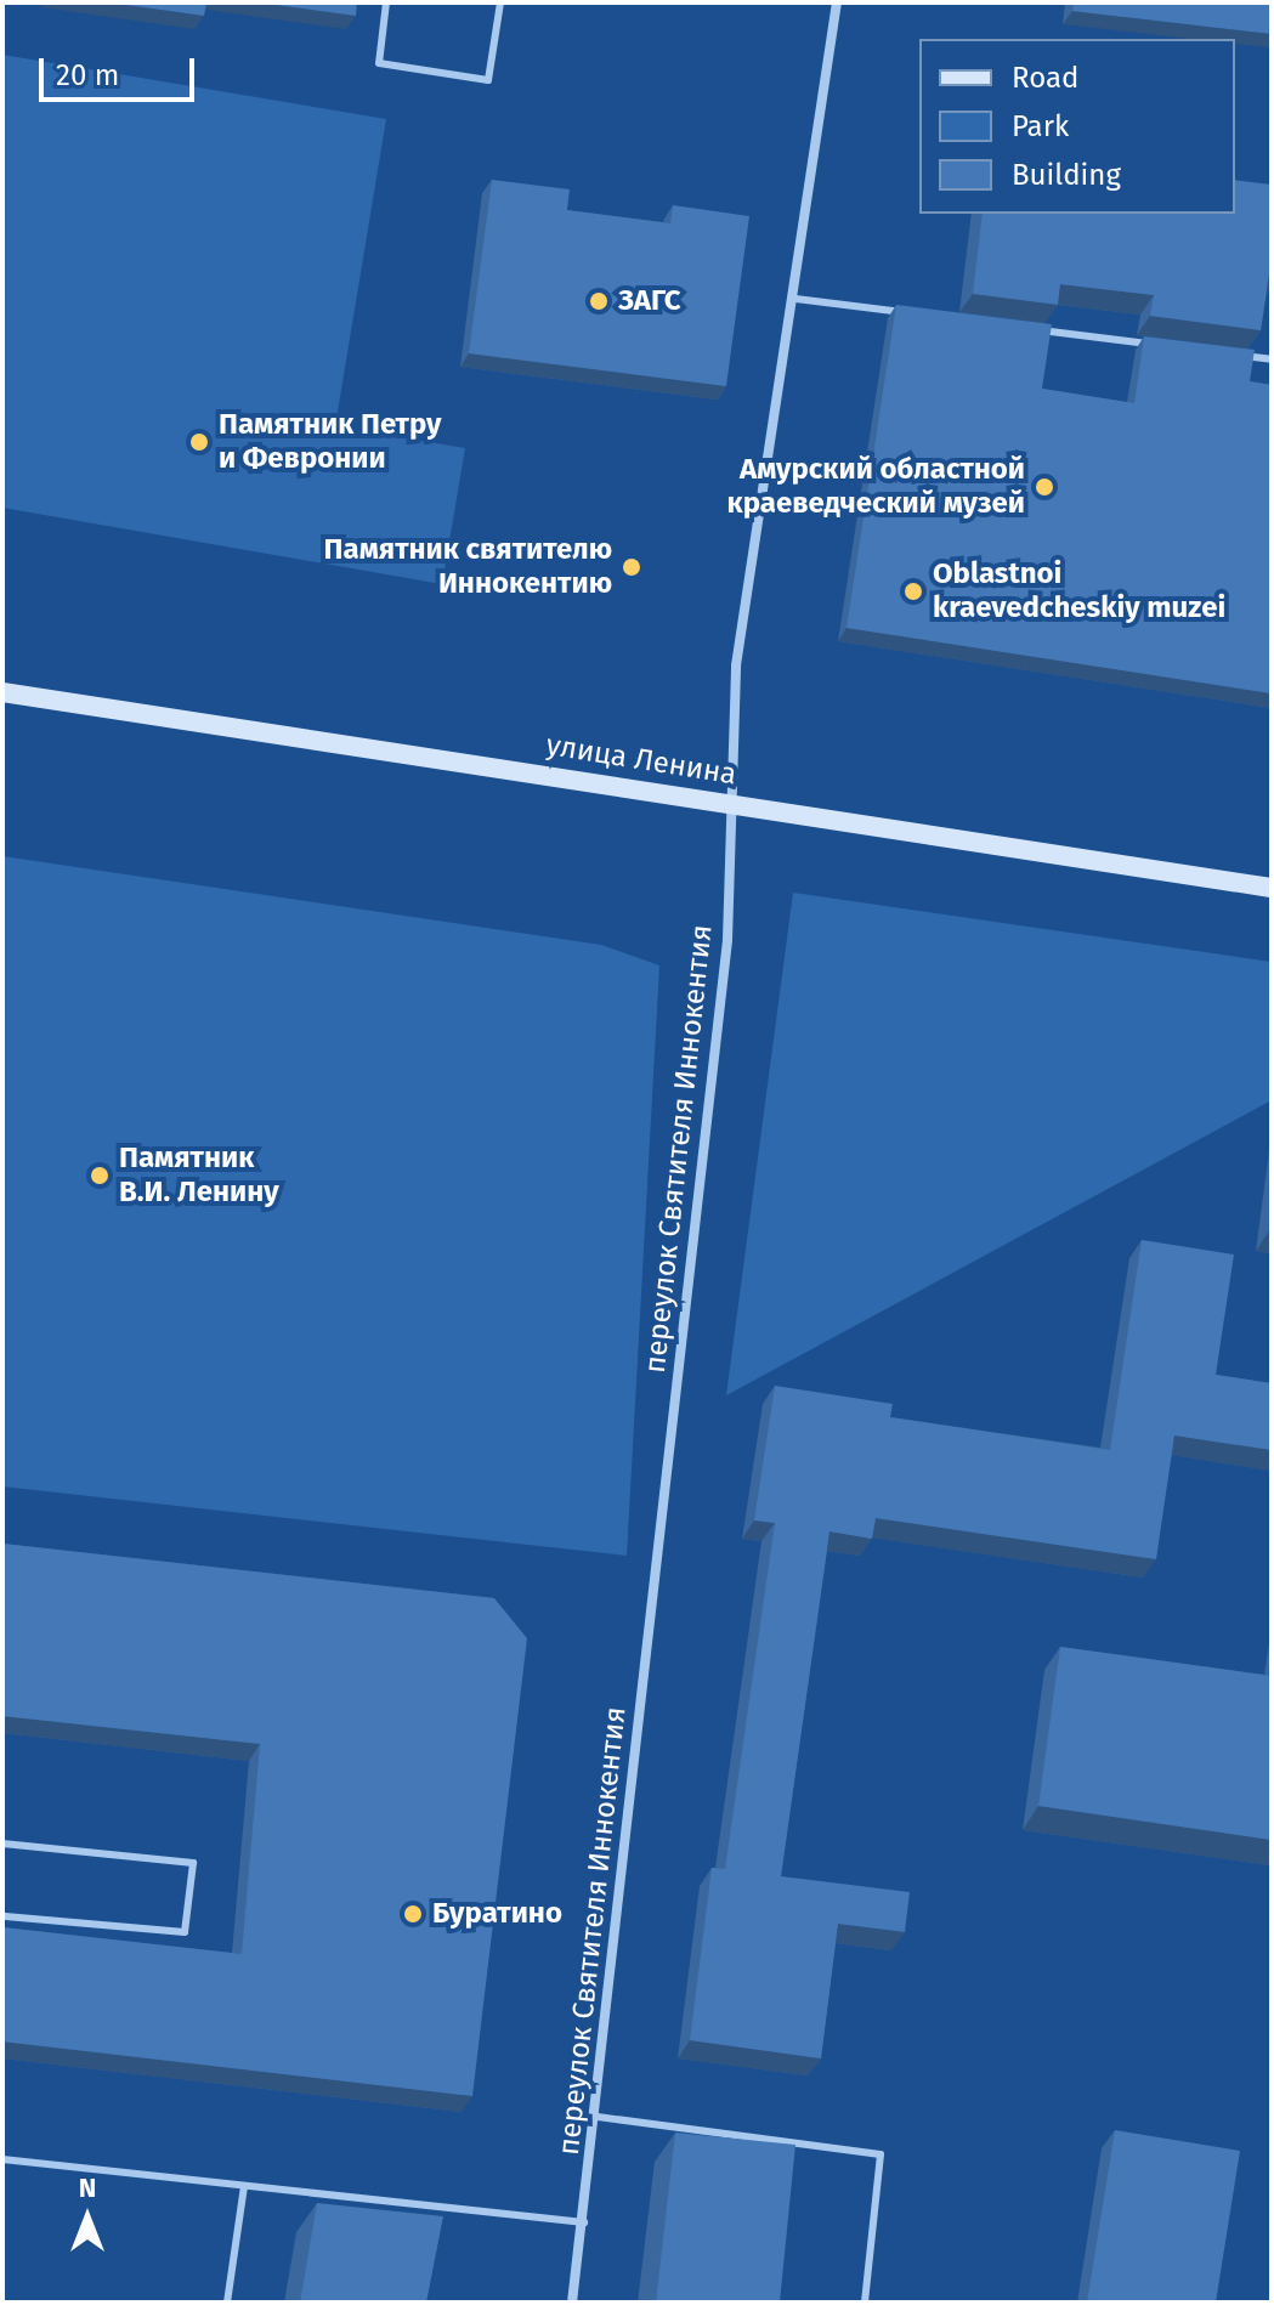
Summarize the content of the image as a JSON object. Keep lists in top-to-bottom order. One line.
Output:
{"streets":{"main road":["улица Ленина"],"street":["переулок Святителя Иннокентия"]},"crossings":[["улица Ленина","переулок Святителя Иннокентия"]],"places":["ЗАГС","Памятник Петру и Февронии","Амурский областной краеведческий музей","Памятник святителю Иннокентию","Oblastnoi kraevedcheskiy muzei","Памятник В.И. Ленину","Буратино"],"legend":["Road","Park","Building"],"scale_bar":"20 m","north":"top"}
